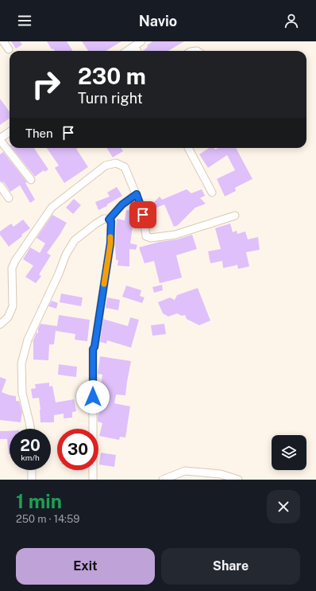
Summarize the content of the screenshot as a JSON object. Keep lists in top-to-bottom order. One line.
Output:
{"page":{"header":"Navio","turn":["230 m","Turn right"],"then":"Then","speed":"20 km/h","limit":"30","heading":["1 min","250 m · 14:59"],"buttons":["Exit","Share"]}}
